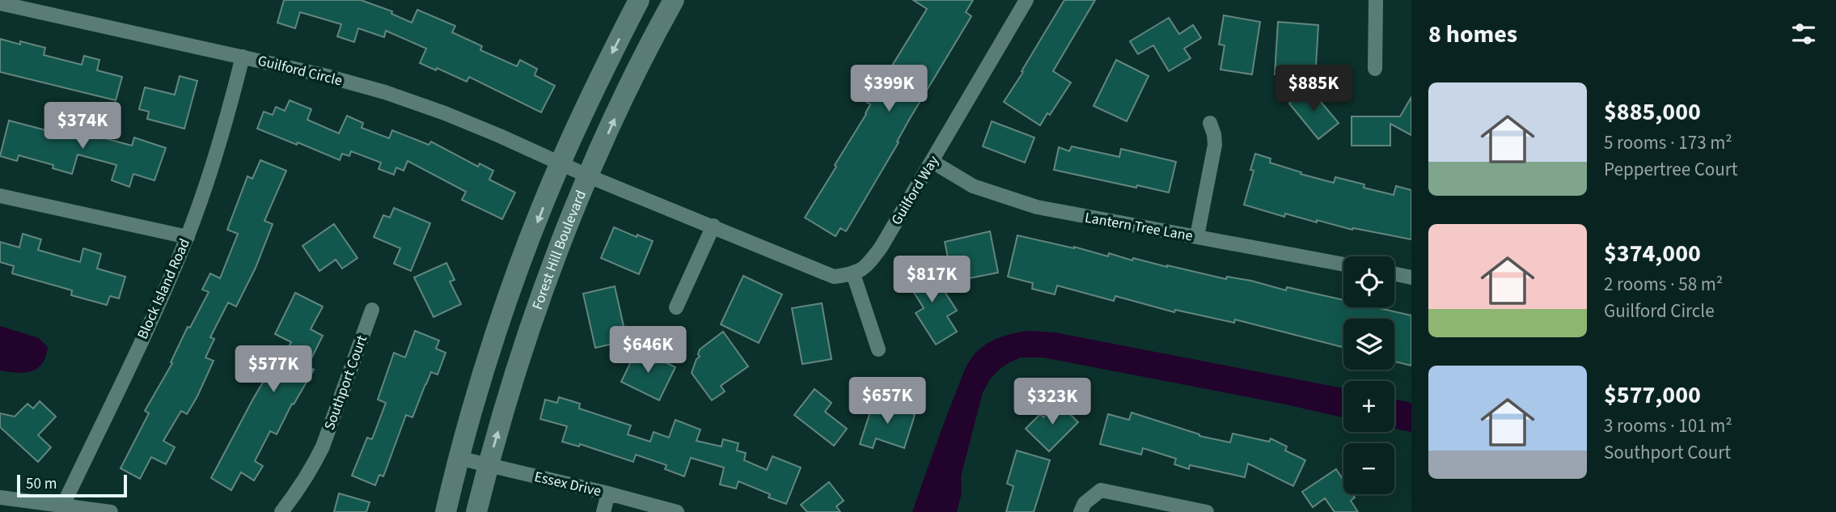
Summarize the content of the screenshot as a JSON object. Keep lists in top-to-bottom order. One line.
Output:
{"streets":{"main road":["Forest Hill Boulevard"],"street":["Guilford Circle","Guilford Way","Lantern Tree Lane","Block Island Road","Southport Court","Essex Drive"]},"crossings":[["Guilford Circle","Forest Hill Boulevard"],["Guilford Circle","Block Island Road"],["Guilford Way","Lantern Tree Lane"],["Forest Hill Boulevard","Essex Drive"]],"scale_bar":"50 m","page":{"heading":"8 homes","price":["$399K","$885K","$374K","$817K","$646K","$577K","$657K","$323K"],"list":[{"name":"$885,000","note":"5 rooms · 173 m² · Peppertree Court"},{"name":"$374,000","note":"2 rooms · 58 m² · Guilford Circle"},{"name":"$577,000","note":"3 rooms · 101 m² · Southport Court"}],"map_buttons":["+","−"],"scale":"50 m"}}
